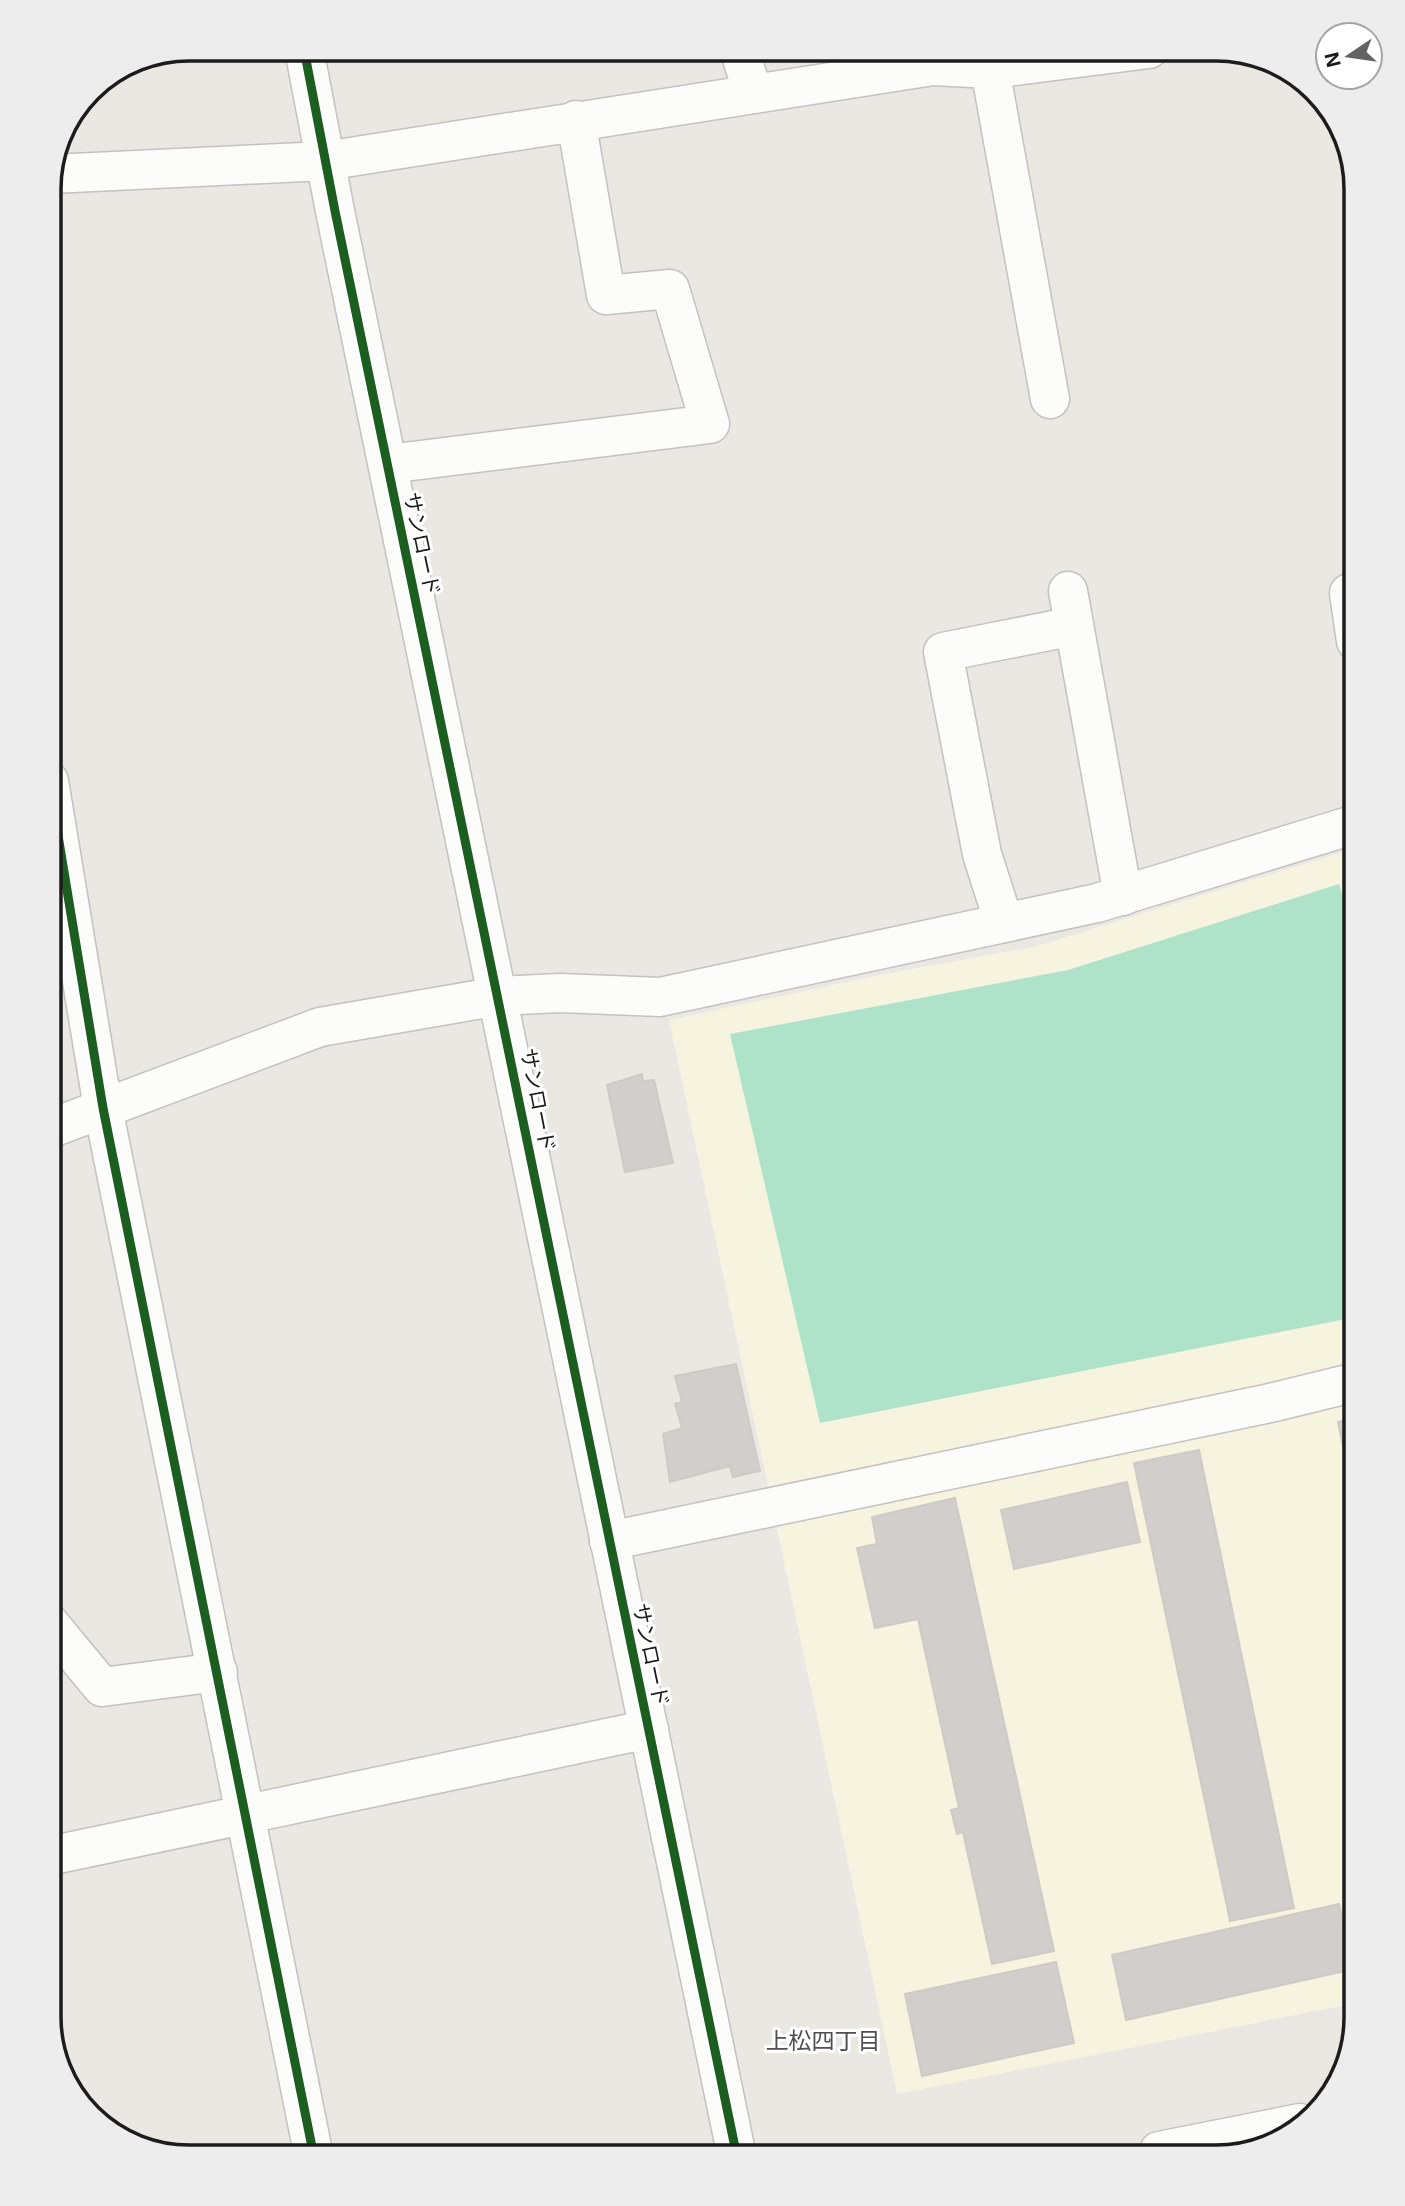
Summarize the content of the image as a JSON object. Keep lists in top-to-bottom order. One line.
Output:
{"streets":{"street":["サンロード"]},"districts":["上松四丁目"],"north":"left"}
